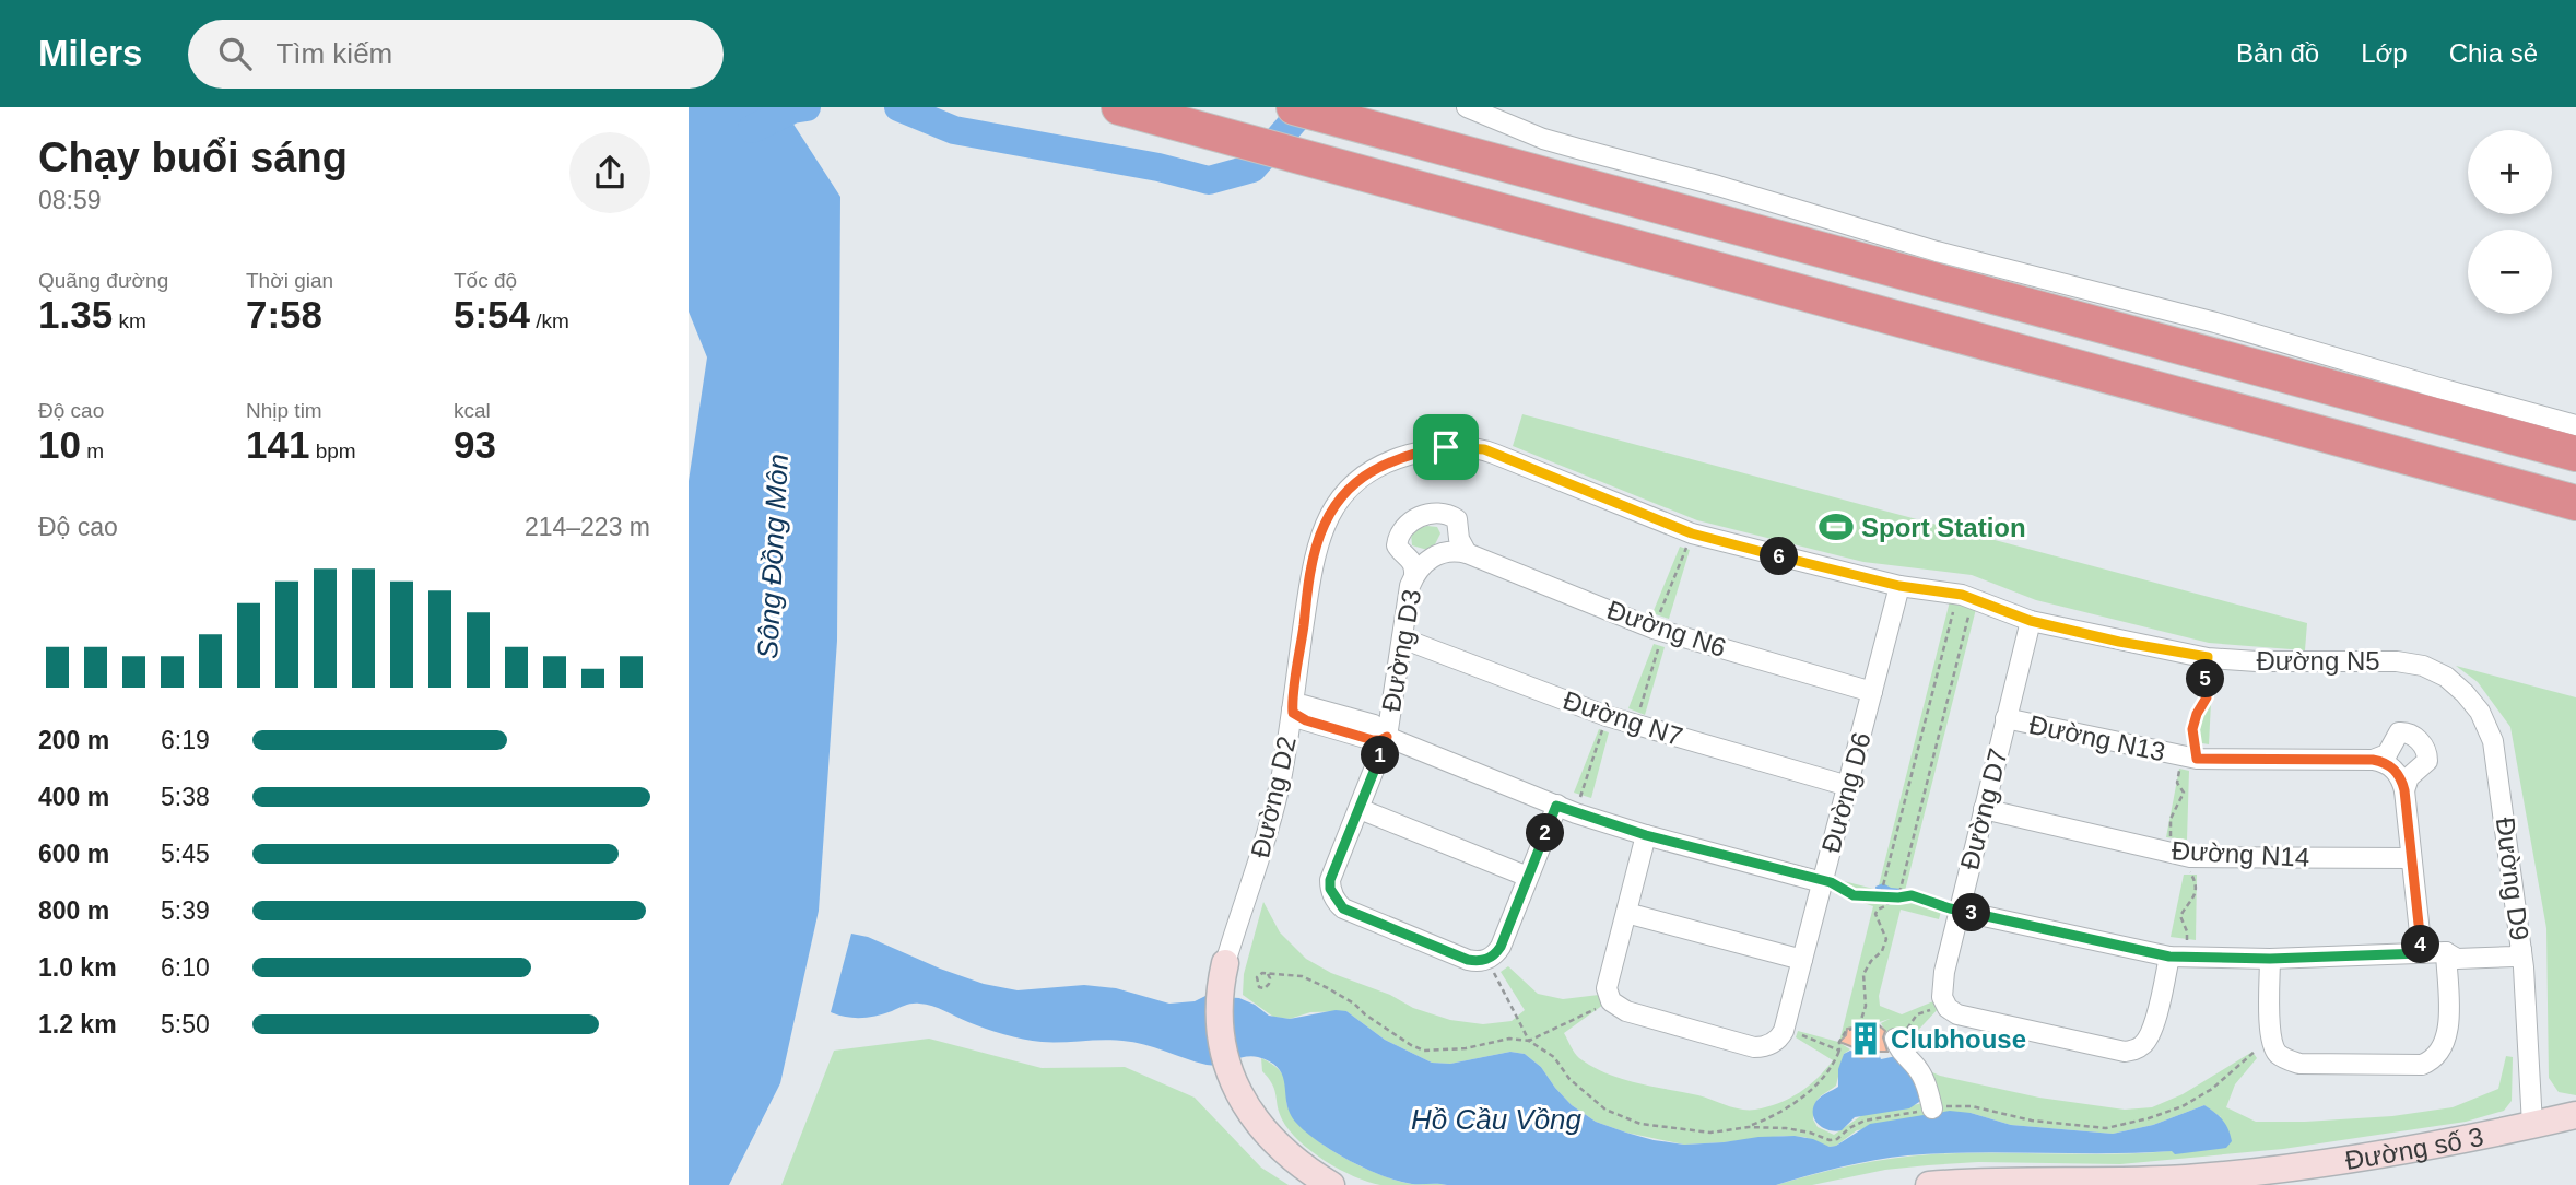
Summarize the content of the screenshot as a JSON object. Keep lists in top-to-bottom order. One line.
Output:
{"streets":{"street":["Đường N6","Đường D3","Đường N5","Đường N7","Đường N13","Đường D6","Đường D2","Đường D7","Đường N14","Đường D9","Đường số 3"]},"crossings":[["Đường N6","Đường D6"],["Đường D3","Đường N7"],["Đường N5","Đường D6"],["Đường N5","Đường D2"],["Đường N5","Đường D7"],["Đường N5","Đường D9"],["Đường N7","Đường D6"],["Đường N13","Đường D7"],["Đường D7","Đường N14"],["Đường D9","Đường số 3"]],"water":["Sông Đồng Môn","Hồ Cầu Vồng"],"places":{"sports":["Sport Station"],"building":["Clubhouse"]},"page":{"header":"Milers","search":"Tìm kiếm","nav":["Bản đồ","Lớp","Chia sẻ"],"heading":["Chạy buổi sáng","08:59"],"map_buttons":["+","−"],"stats":[["Quãng đường","1.35 km"],["Thời gian","7:58"],["Tốc độ","5:54 /km"],["Độ cao","10 m"],["Nhịp tim","141 bpm"],["kcal","93"]],"chart":["Độ cao","214–223 m"],"pins":["6","5","1","2","3","4"],"list":[{"name":"200 m","note":"6:19"},{"name":"400 m","note":"5:38"},{"name":"600 m","note":"5:45"},{"name":"800 m","note":"5:39"},{"name":"1.0 km","note":"6:10"},{"name":"1.2 km","note":"5:50"}]}}
